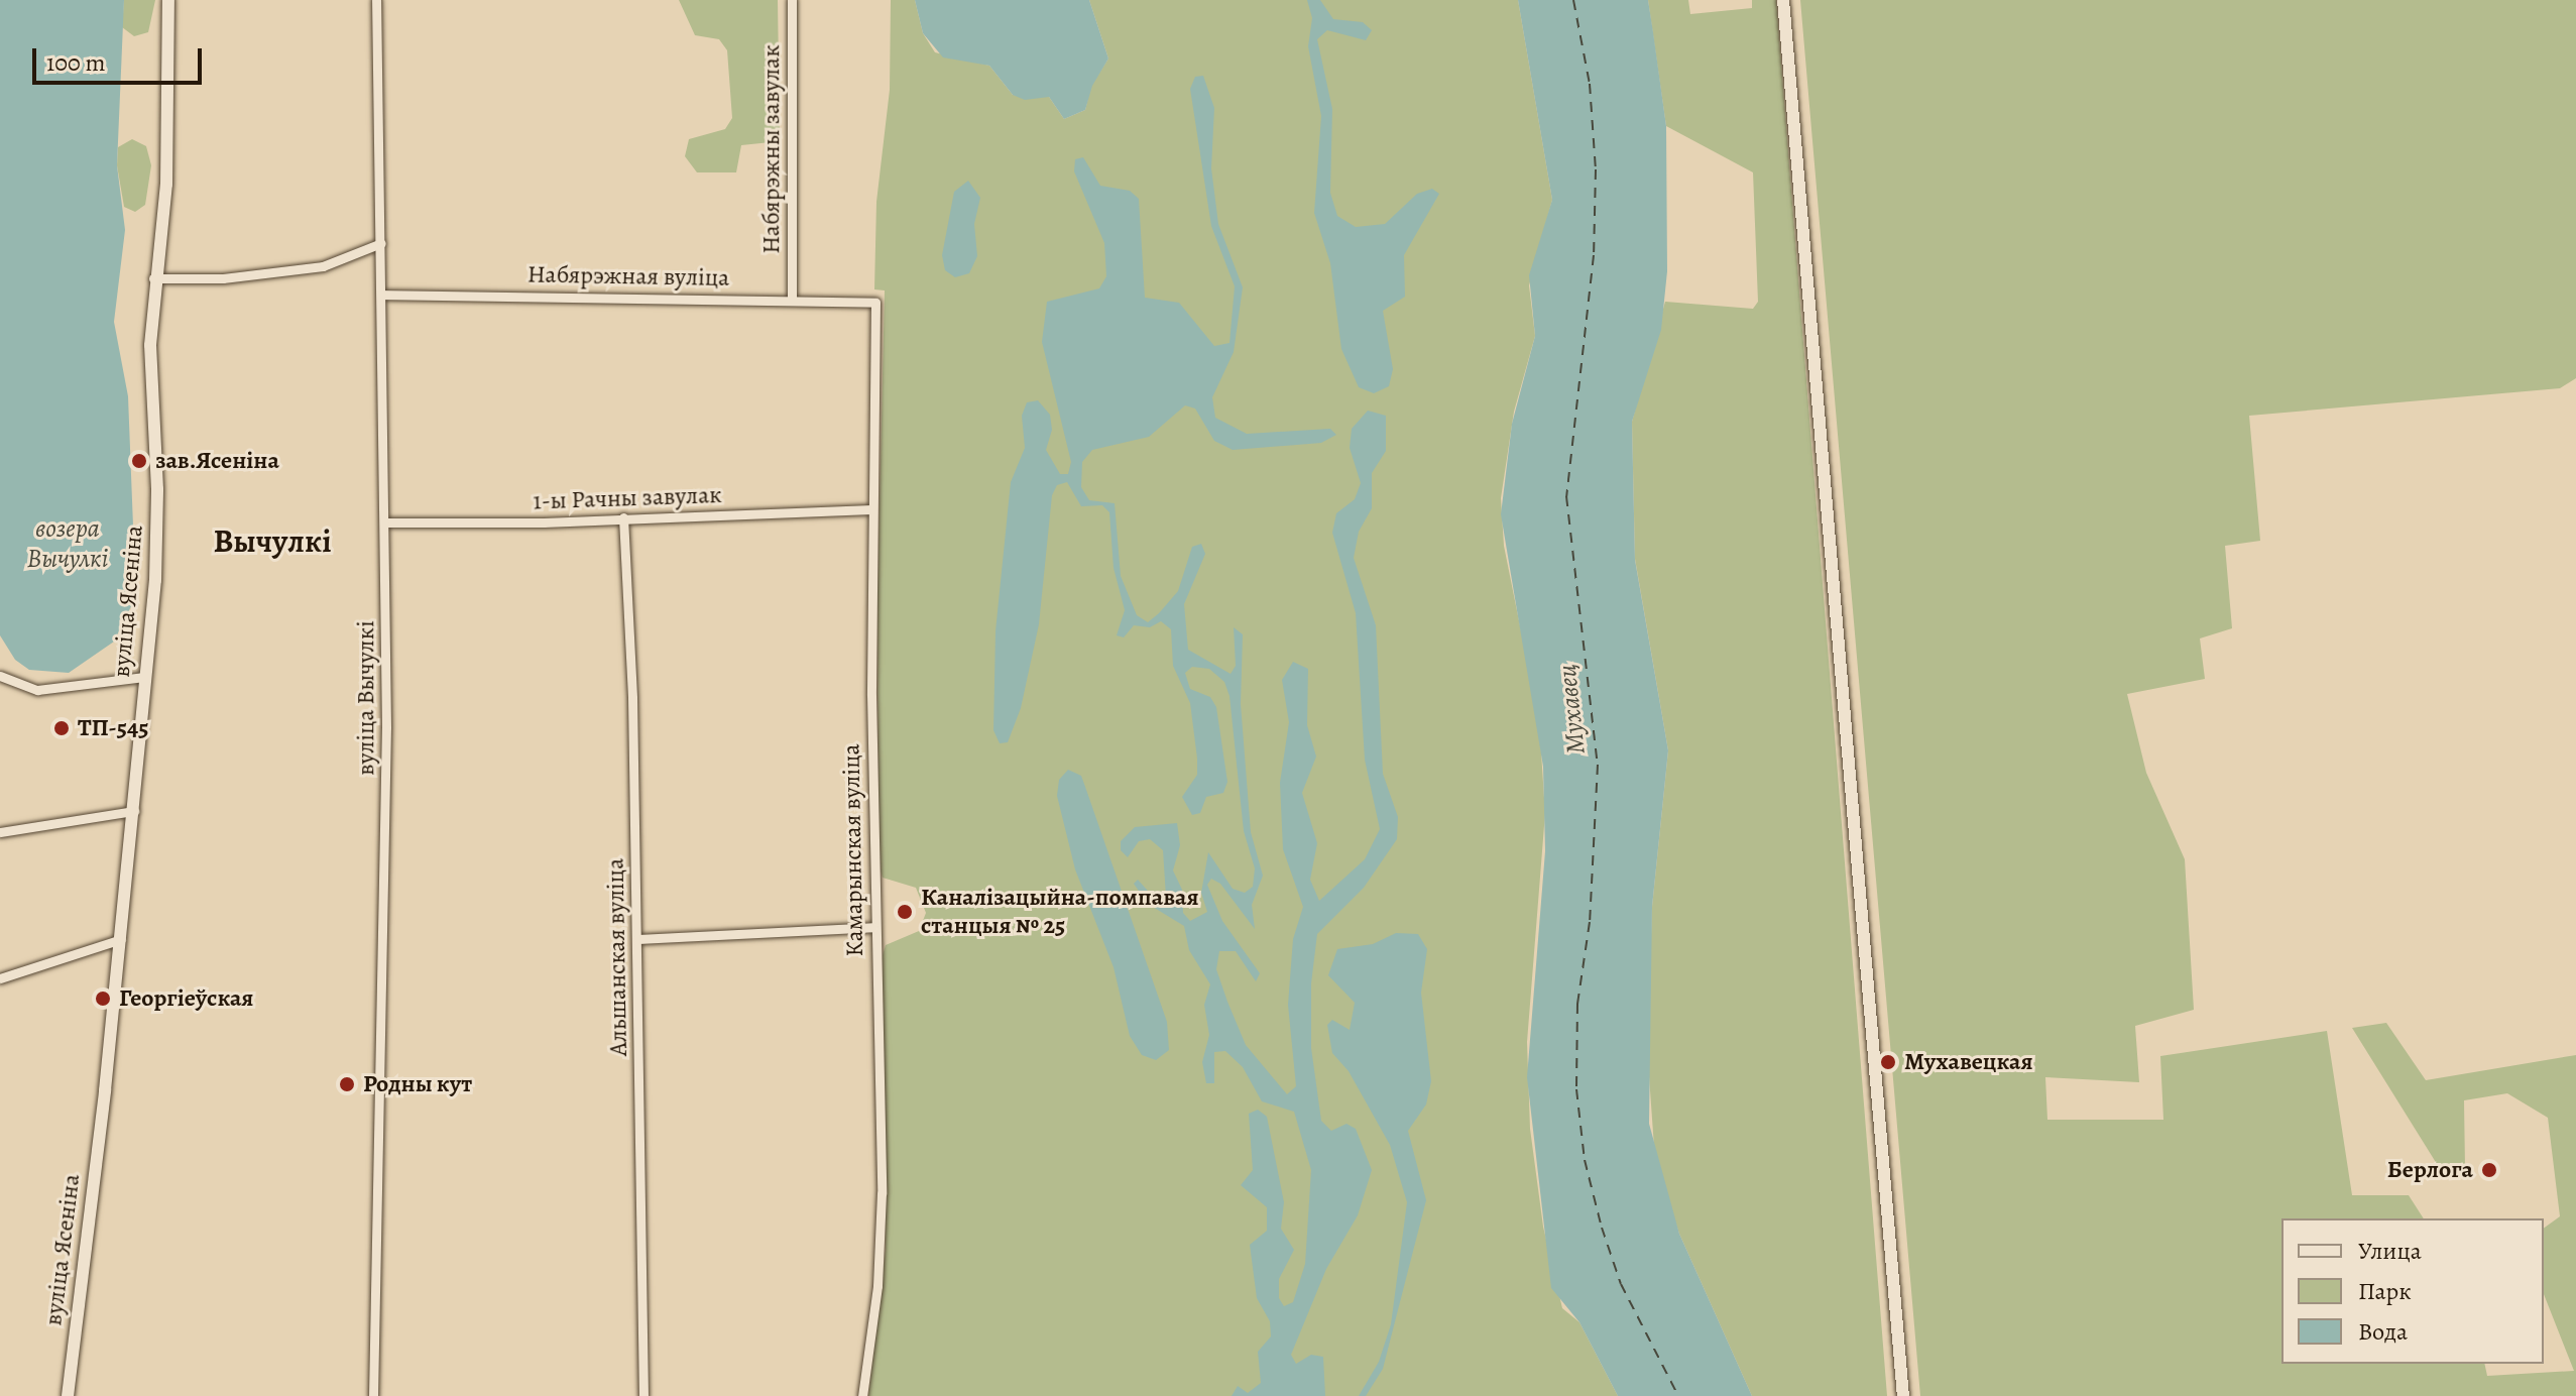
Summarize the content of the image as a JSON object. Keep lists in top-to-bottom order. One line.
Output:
{"streets":{"street":["Набярэжны завулак","Набярэжная вуліца","1-ы Рачны завулак","вуліца Ясеніна","вуліца Вычулкі","Камарынская вуліца","Альшанская вуліца"]},"crossings":[["Набярэжны завулак","Набярэжная вуліца"],["Набярэжная вуліца","вуліца Вычулкі"],["Набярэжная вуліца","Камарынская вуліца"],["1-ы Рачны завулак","вуліца Вычулкі"],["1-ы Рачны завулак","Камарынская вуліца"],["1-ы Рачны завулак","Альшанская вуліца"]],"districts":["Вычулкі"],"water":["возера Вычулкі","Мухавец"],"places":["зав.Ясеніна","ТП-545","Каналізацыйна-помпавая станцыя № 25","Георгіеўская","Мухавецкая","Родны кут","Берлога"],"legend":["Улица","Парк","Вода"],"scale_bar":"100 m"}
